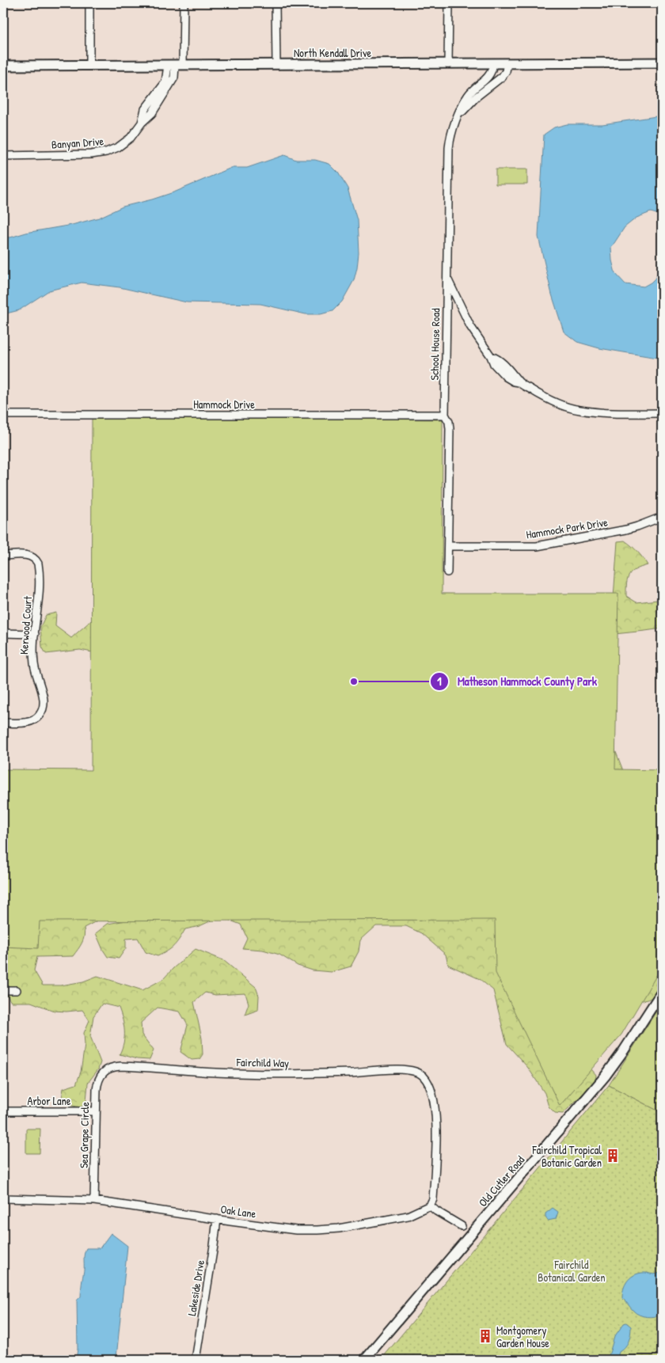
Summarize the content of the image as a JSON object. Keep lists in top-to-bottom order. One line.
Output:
{"streets":{"street":["North Kendall Drive","Banyan Drive","School House Road","Hammock Drive","Hammock Park Drive","Kerwood Court","Fairchild Way","Arbor Lane","Sea Grape Circle","Old Cutler Road","Oak Lane","Lakeside Drive"]},"crossings":[["North Kendall Drive","Banyan Drive"],["North Kendall Drive","School House Road"],["School House Road","Hammock Drive"],["School House Road","Hammock Park Drive"],["Fairchild Way","Sea Grape Circle"],["Fairchild Way","Oak Lane"],["Arbor Lane","Sea Grape Circle"],["Sea Grape Circle","Oak Lane"],["Oak Lane","Lakeside Drive"]],"parks":["Fairchild Botanical Garden"],"places":{"other":["Matheson Hammock County Park"],"building":["Fairchild Tropical Botanic Garden","Montgomery Garden House"]}}
